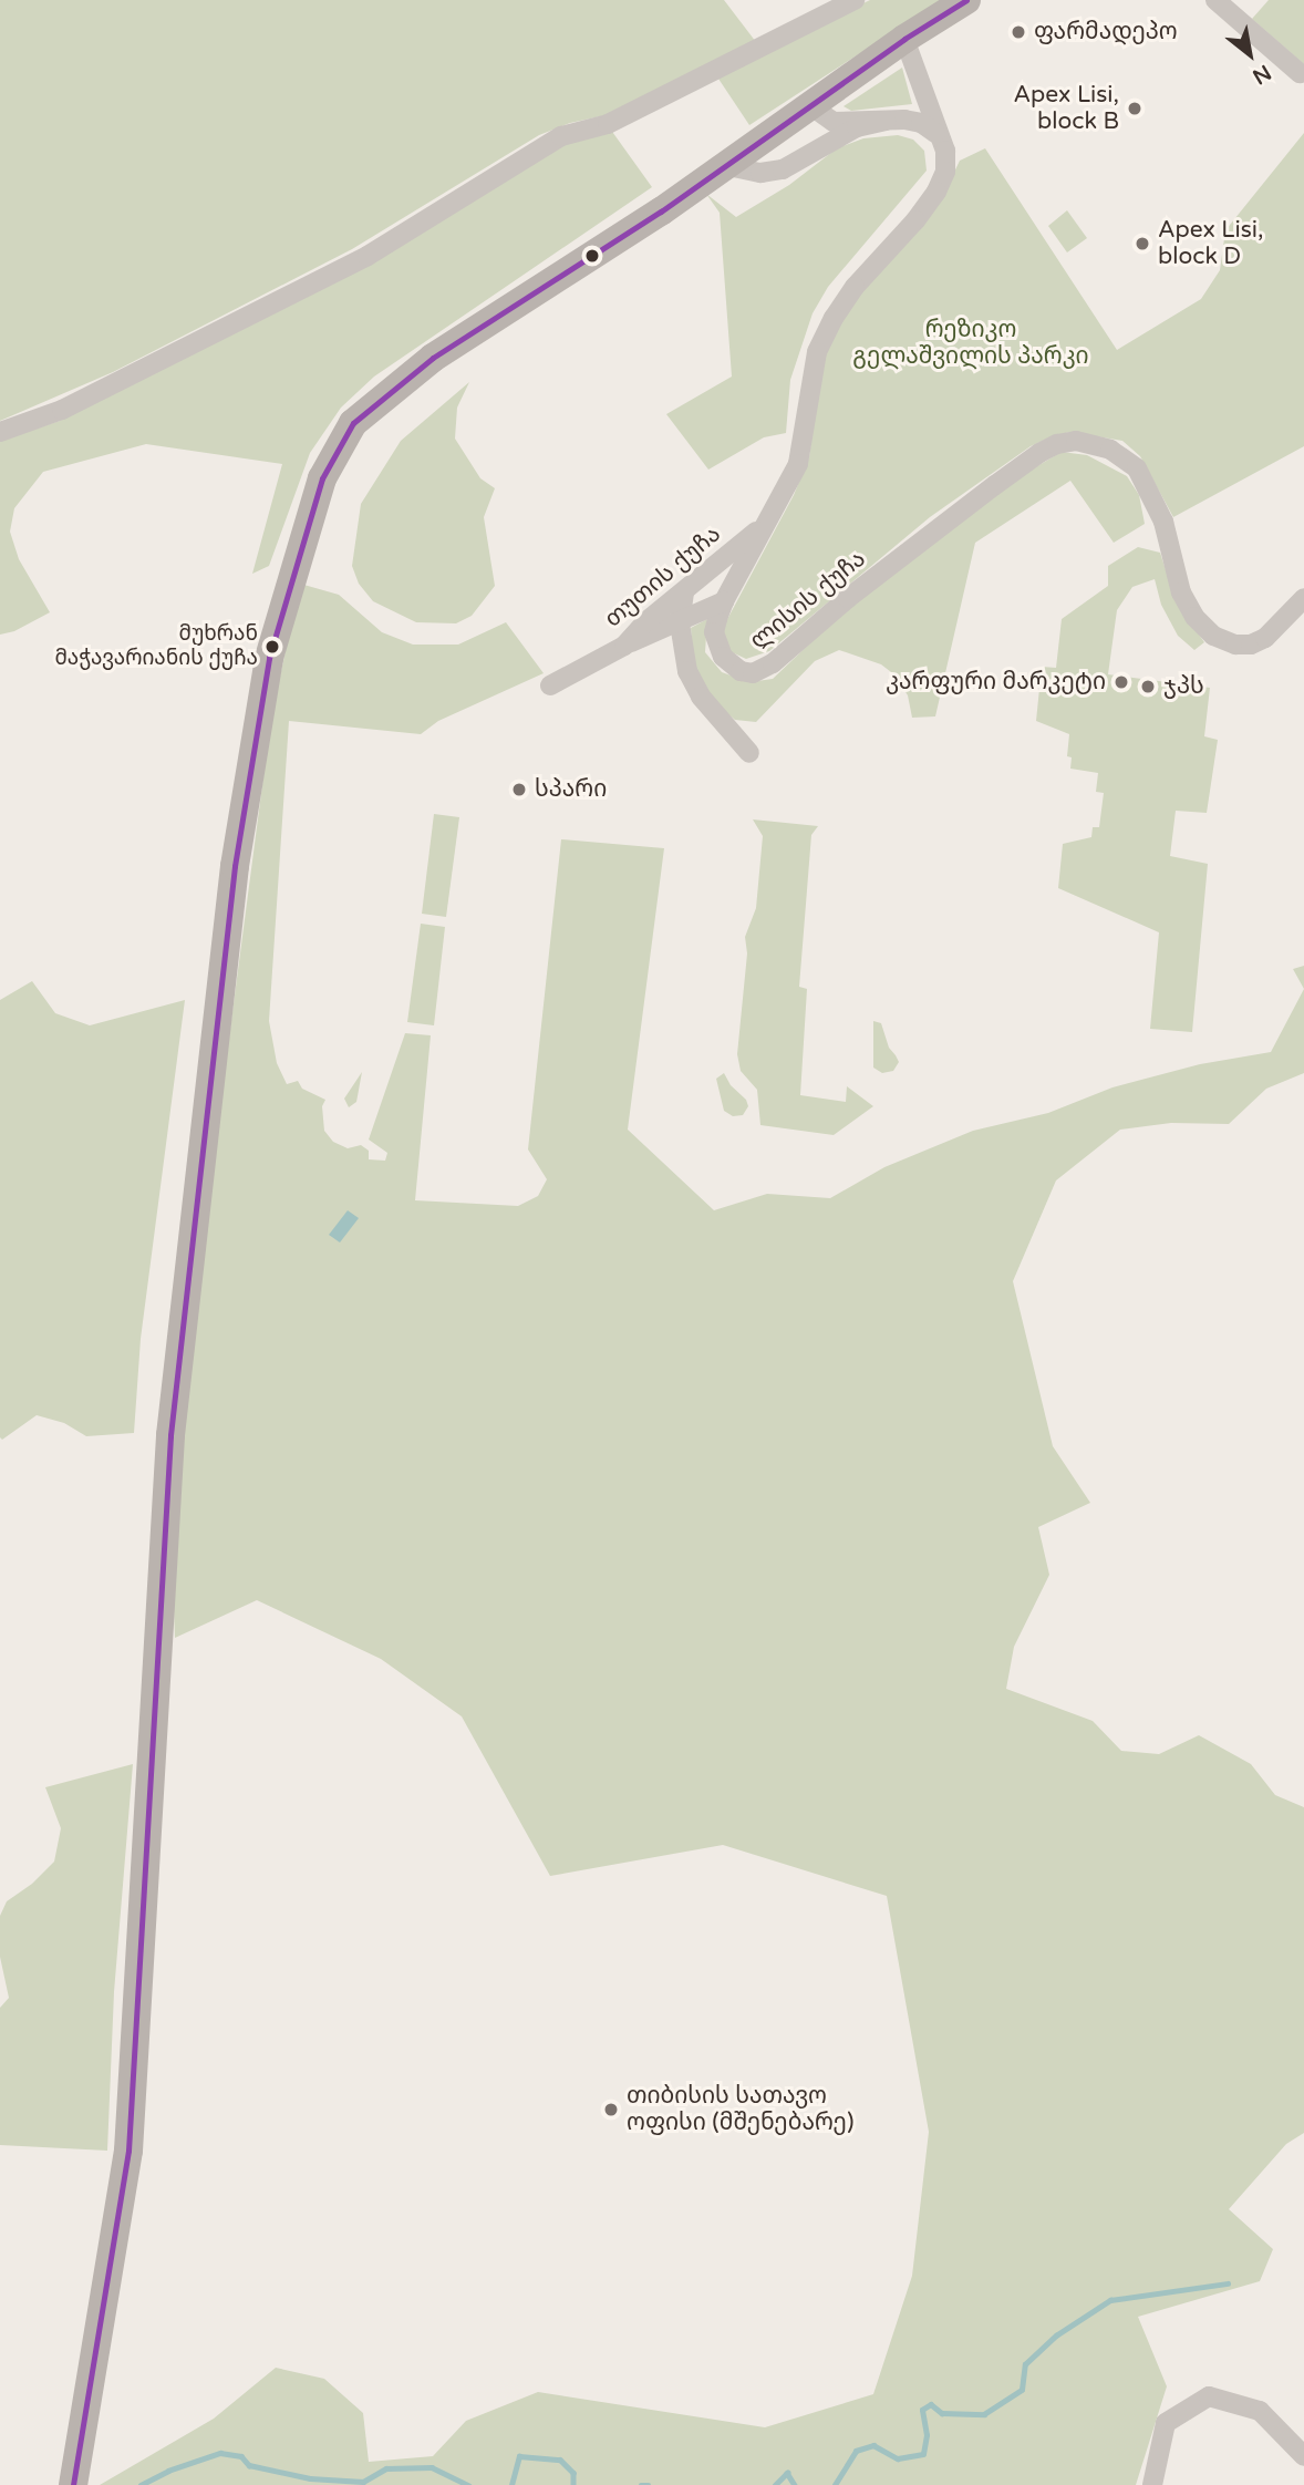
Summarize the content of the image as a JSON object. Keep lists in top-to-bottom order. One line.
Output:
{"streets":{"street":["თუთის ქუჩა","ლისის ქუჩა"]},"crossings":[["თუთის ქუჩა","ლისის ქუჩა"]],"parks":["რეზიკო გელაშვილის პარკი"],"places":["ფარმადეპო","Apex Lisi, block B","Apex Lisi, block D","მუხრან მაჭავარიანის ქუჩა","კარფური მარკეტი","ჯპს","სპარი","თიბისის სათავო ოფისი (მშენებარე)"],"north":"bottom right"}
